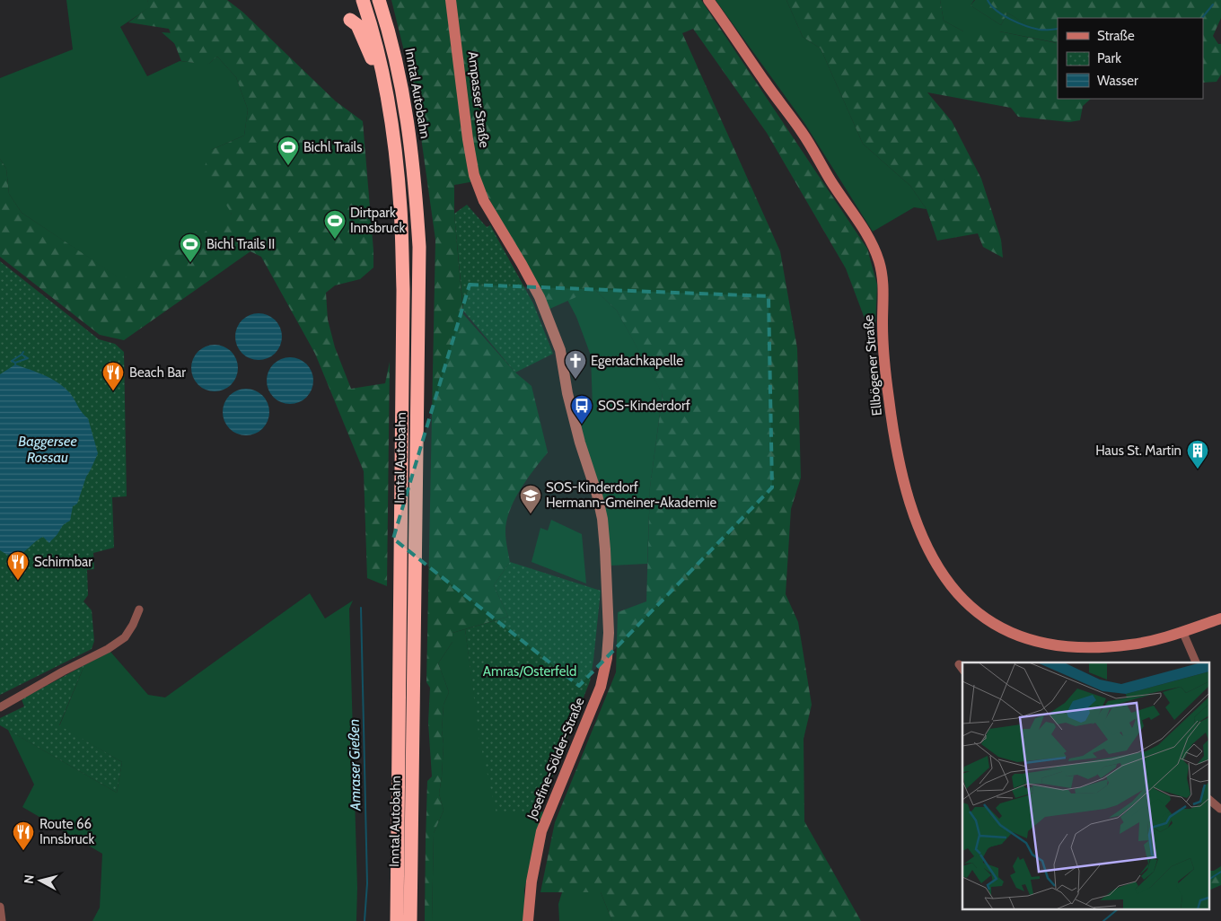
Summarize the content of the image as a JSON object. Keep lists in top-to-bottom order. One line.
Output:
{"streets":{"highway":["Inntal Autobahn"],"main road":["Ampasser Straße","Ellbögener Straße","Josefine-Sölder-Straße"]},"crossings":[["Ampasser Straße","Josefine-Sölder-Straße"]],"water":["Baggersee Rossau","Amraser Gießen"],"parks":["Amras/Osterfeld"],"places":{"sports":["Bichl Trails","Dirtpark Innsbruck","Bichl Trails II"],"church":["Egerdachkapelle"],"restaurant":["Beach Bar","Schirmbar","Route 66 Innsbruck"],"bus stop":["SOS-Kinderdorf"],"building":["Haus St. Martin"],"school or university":["SOS-Kinderdorf Hermann-Gmeiner-Akademie"]},"legend":["Straße","Park","Wasser"],"north":"left"}
